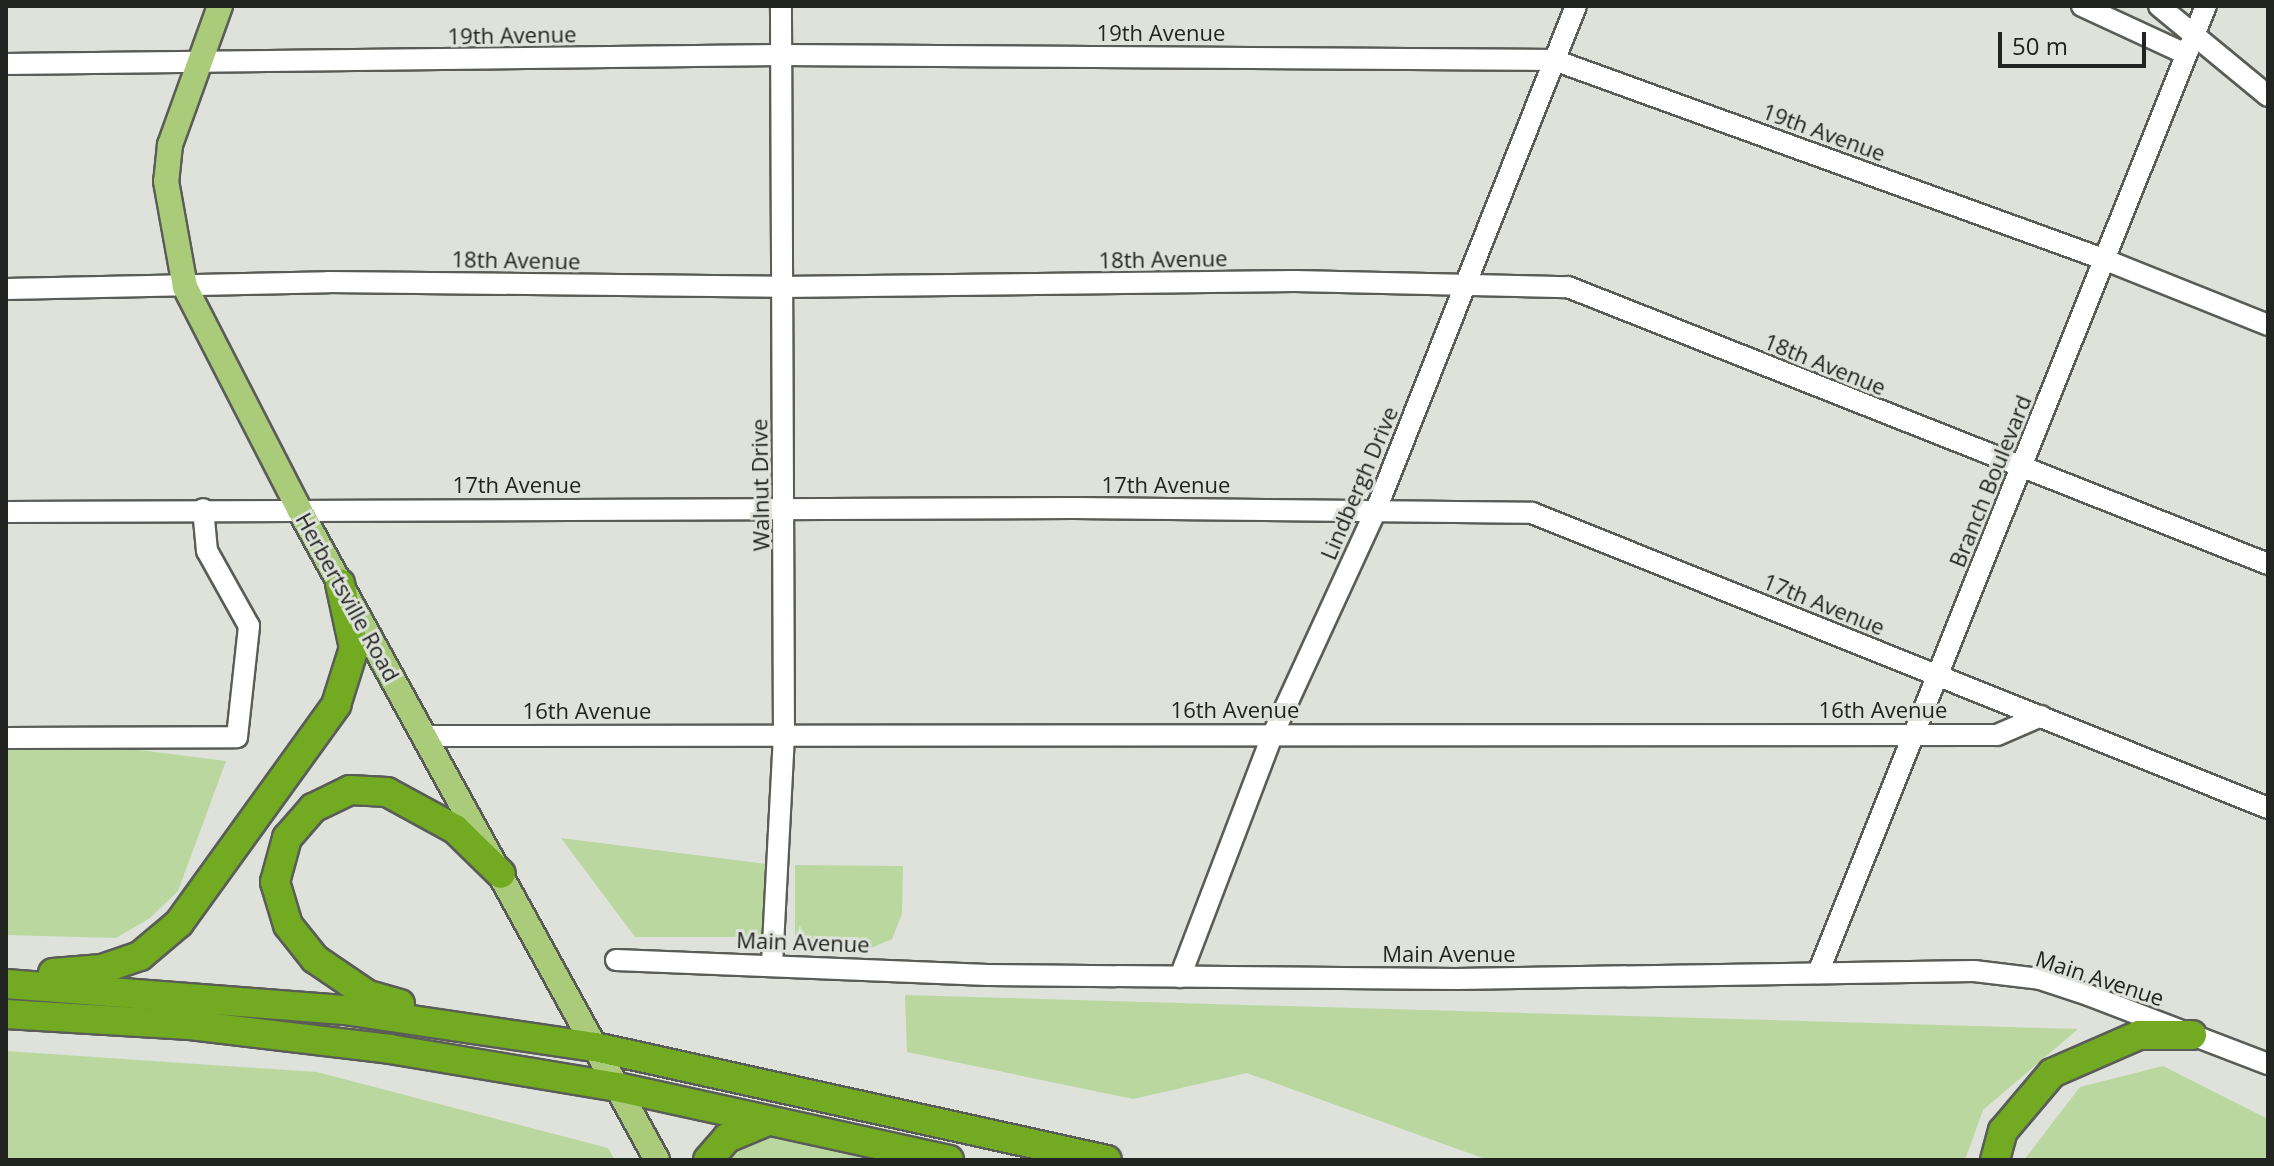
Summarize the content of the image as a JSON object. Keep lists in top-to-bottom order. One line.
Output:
{"streets":{"main road":["Herbertsville Road"],"street":["19th Avenue","18th Avenue","Branch Boulevard","Lindbergh Drive","17th Avenue","Walnut Drive","16th Avenue","Main Avenue"]},"crossings":[["19th Avenue","Branch Boulevard"],["19th Avenue","Lindbergh Drive"],["19th Avenue","Walnut Drive"],["19th Avenue","Herbertsville Road"],["18th Avenue","Branch Boulevard"],["18th Avenue","Lindbergh Drive"],["18th Avenue","Walnut Drive"],["18th Avenue","Herbertsville Road"],["Branch Boulevard","17th Avenue"],["Branch Boulevard","16th Avenue"],["Branch Boulevard","Main Avenue"],["Lindbergh Drive","17th Avenue"],["Lindbergh Drive","16th Avenue"],["Lindbergh Drive","Main Avenue"],["17th Avenue","Walnut Drive"],["17th Avenue","Herbertsville Road"],["17th Avenue","16th Avenue"],["Walnut Drive","16th Avenue"],["Walnut Drive","Main Avenue"],["Herbertsville Road","16th Avenue"]],"scale_bar":"50 m"}
